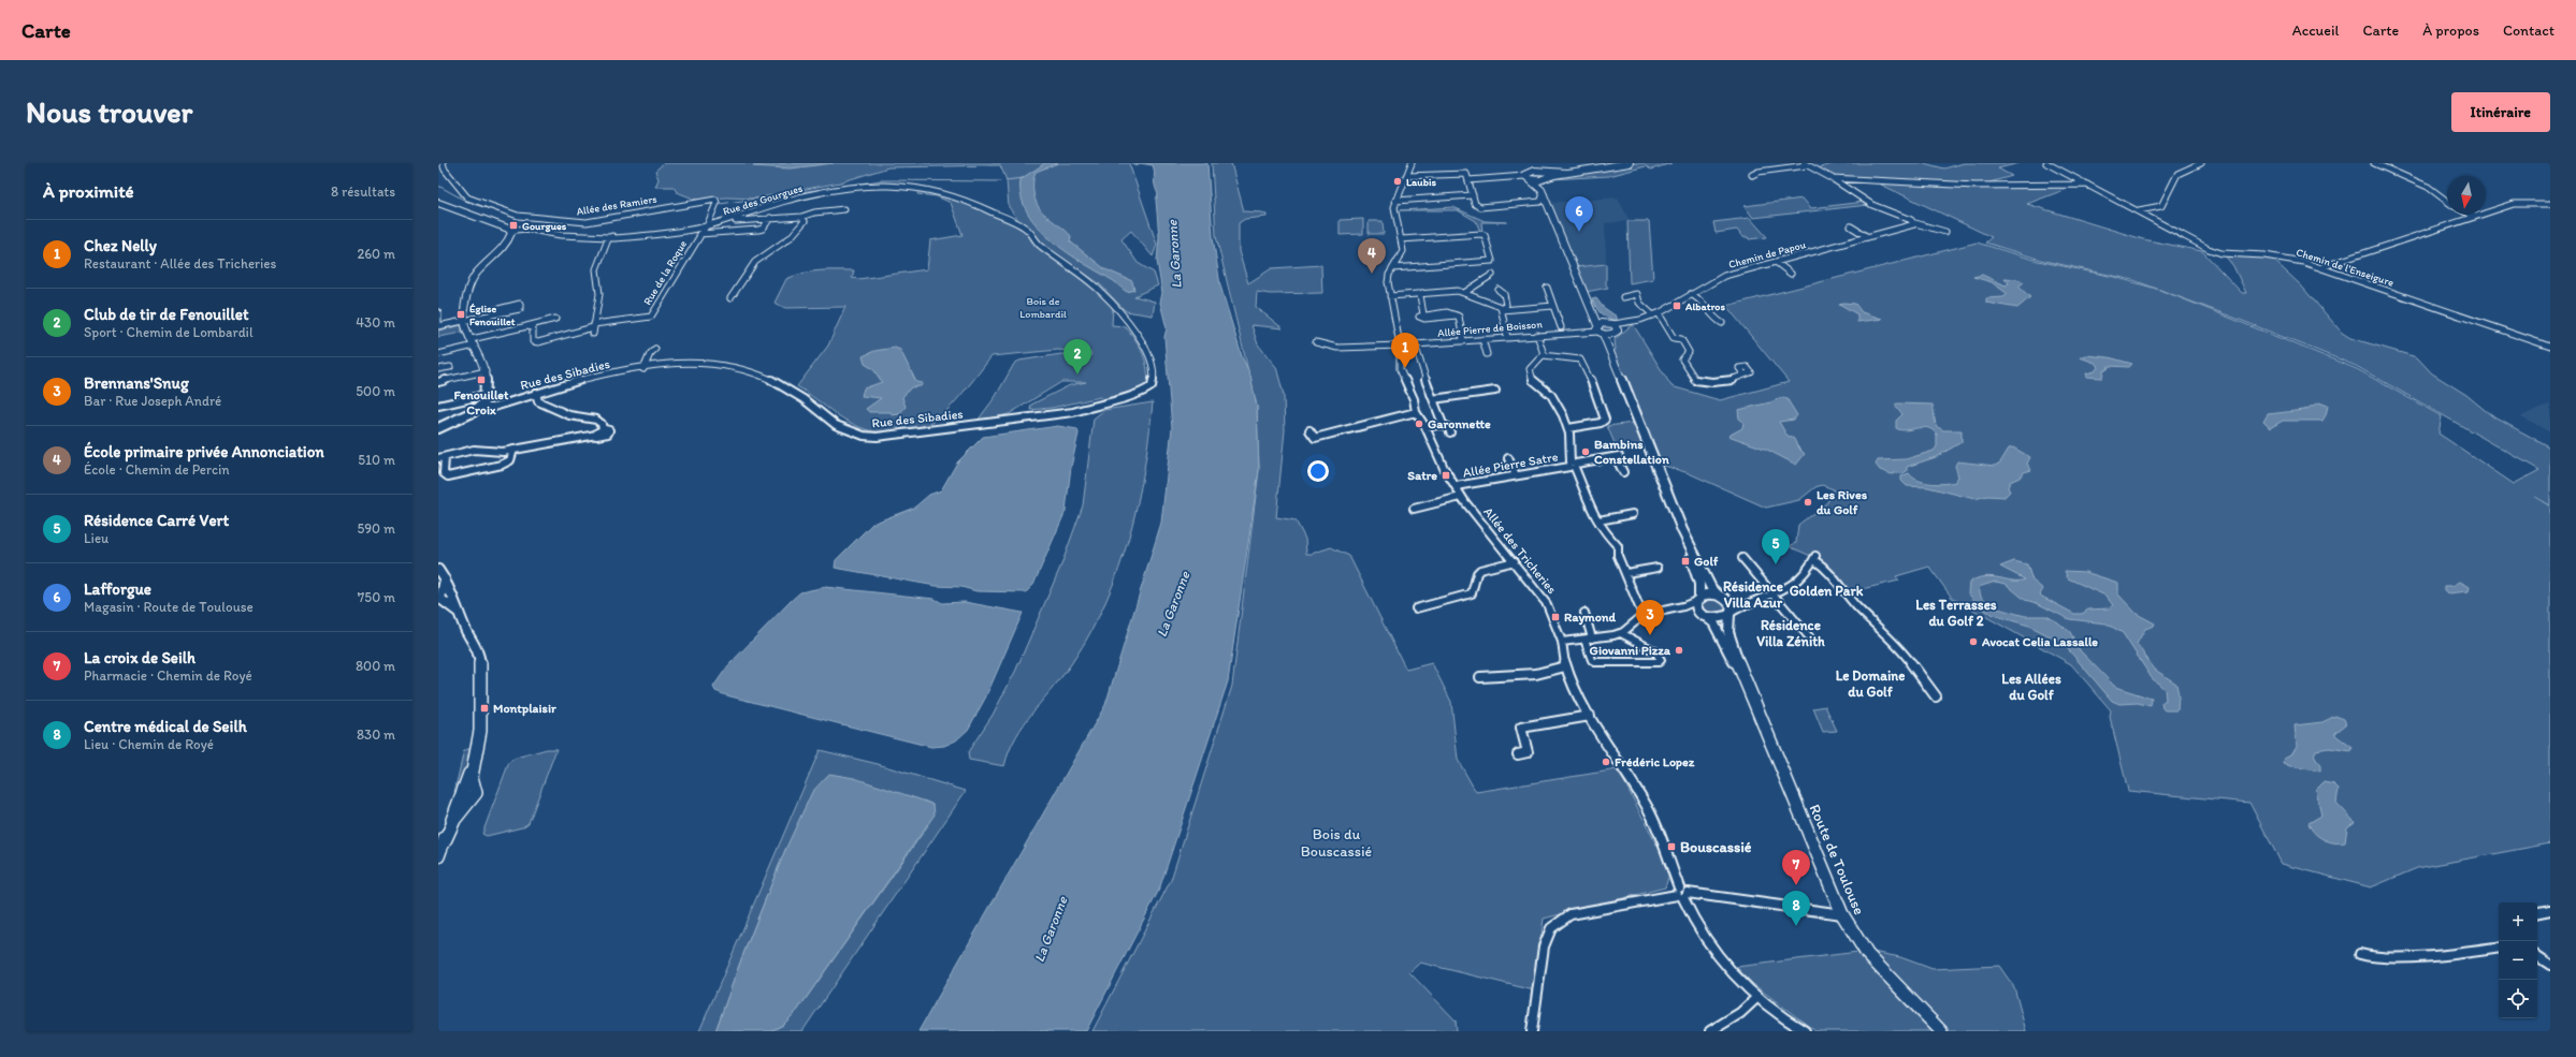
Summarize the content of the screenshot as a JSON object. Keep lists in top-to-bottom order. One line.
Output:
{"streets":{"main road":["Route de Toulouse"],"street":["Rue des Gourgues","Allée des Ramiers","Chemin de Papou","Chemin de l'Enseigure","Rue de la Roque","Allée Pierre de Boisson","Rue des Sibadies","Allée Pierre Satre","Allée des Tricheries"]},"crossings":[["Rue des Gourgues","Allée des Ramiers"],["Rue des Gourgues","Rue de la Roque"],["Rue des Gourgues","Rue des Sibadies"],["Allée des Ramiers","Rue de la Roque"],["Allée Pierre de Boisson","Allée des Tricheries"],["Allée Pierre Satre","Allée des Tricheries"]],"districts":["Résidence Villa Azur","Golden Park","Les Terrasses du Golf 2","Résidence Villa Zénith","Le Domaine du Golf","Les Allées du Golf"],"water":["La Garonne"],"parks":["Bois de Lombardil","Bois du Bouscassié"],"places":{"other":["Laubis","Garonnette","Bambins Constellation","Les Rives du Golf","Avocat Celia Lassalle","Giovanni Pizza","Frédéric Lopez"],"transit":["Gourgues","Albatros","Église Fenouillet","Fenouillet Croix","Satre","Golf","Raymond","Montplaisir","Bouscassié"]},"north":"bottom","page":{"header":"Carte","nav":["Accueil","Carte","À propos","Contact"],"buttons":"Itinéraire","title":"Nous trouver","heading":["À proximité","8 résultats"],"pins":["6","4","1","2","5","3","7","8"],"list":[{"mark":"1","name":"Chez Nelly","note":"Restaurant · Allée des Tricheries","value":"260 m"},{"mark":"2","name":"Club de tir de Fenouillet","note":"Sport · Chemin de Lombardil","value":"430 m"},{"mark":"3","name":"Brennans'Snug","note":"Bar · Rue Joseph André","value":"500 m"},{"mark":"4","name":"École primaire privée Annonciation","note":"École · Chemin de Percin","value":"510 m"},{"mark":"5","name":"Résidence Carré Vert","note":"Lieu","value":"590 m"},{"mark":"6","name":"Lafforgue","note":"Magasin · Route de Toulouse","value":"750 m"},{"mark":"7","name":"La croix de Seilh","note":"Pharmacie · Chemin de Royé","value":"800 m"},{"mark":"8","name":"Centre médical de Seilh","note":"Lieu · Chemin de Royé","value":"830 m"}],"map_buttons":["+","−"]}}
